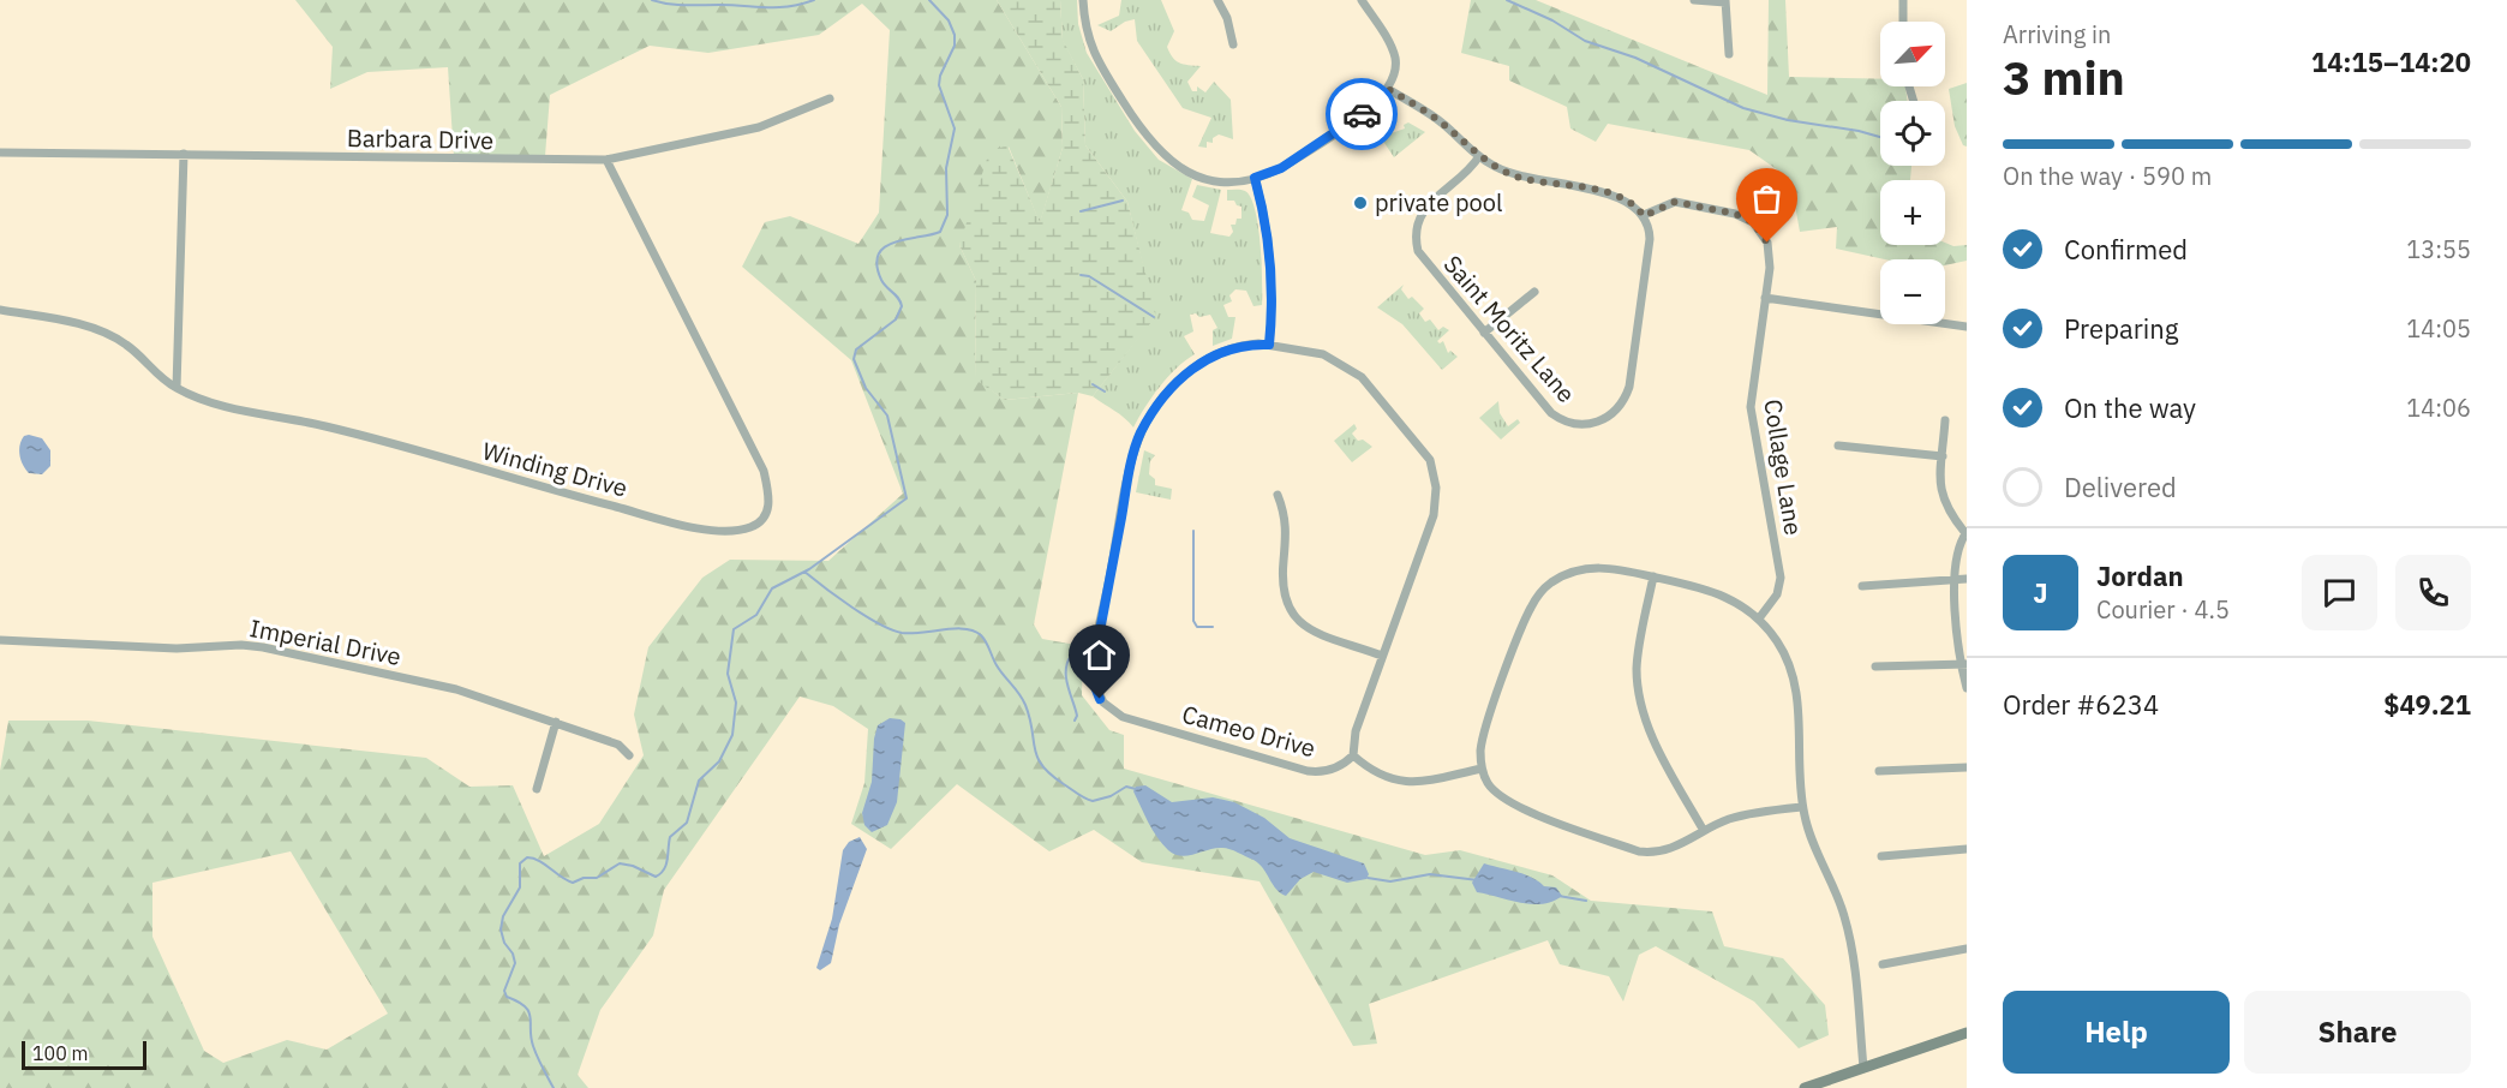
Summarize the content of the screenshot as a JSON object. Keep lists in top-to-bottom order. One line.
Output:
{"streets":{"street":["Barbara Drive","Saint Moritz Lane","Collage Lane","Winding Drive","Imperial Drive","Cameo Drive"]},"crossings":[["Barbara Drive","Winding Drive"],["Saint Moritz Lane","Collage Lane"]],"places":["private pool"],"scale_bar":"100 m","north":"top right","page":{"heading":["3 min","Arriving in","14:15–14:20"],"panel":["Jordan","Courier · 4.5","Order #6234","$49.21"],"map_buttons":["+","−"],"bar":"On the way · 590 m","list":[["Confirmed","13:55"],["Preparing","14:05"],["On the way","14:06"],"Delivered"],"round":"J","buttons":["Help","Share"],"scale":"100 m"}}
